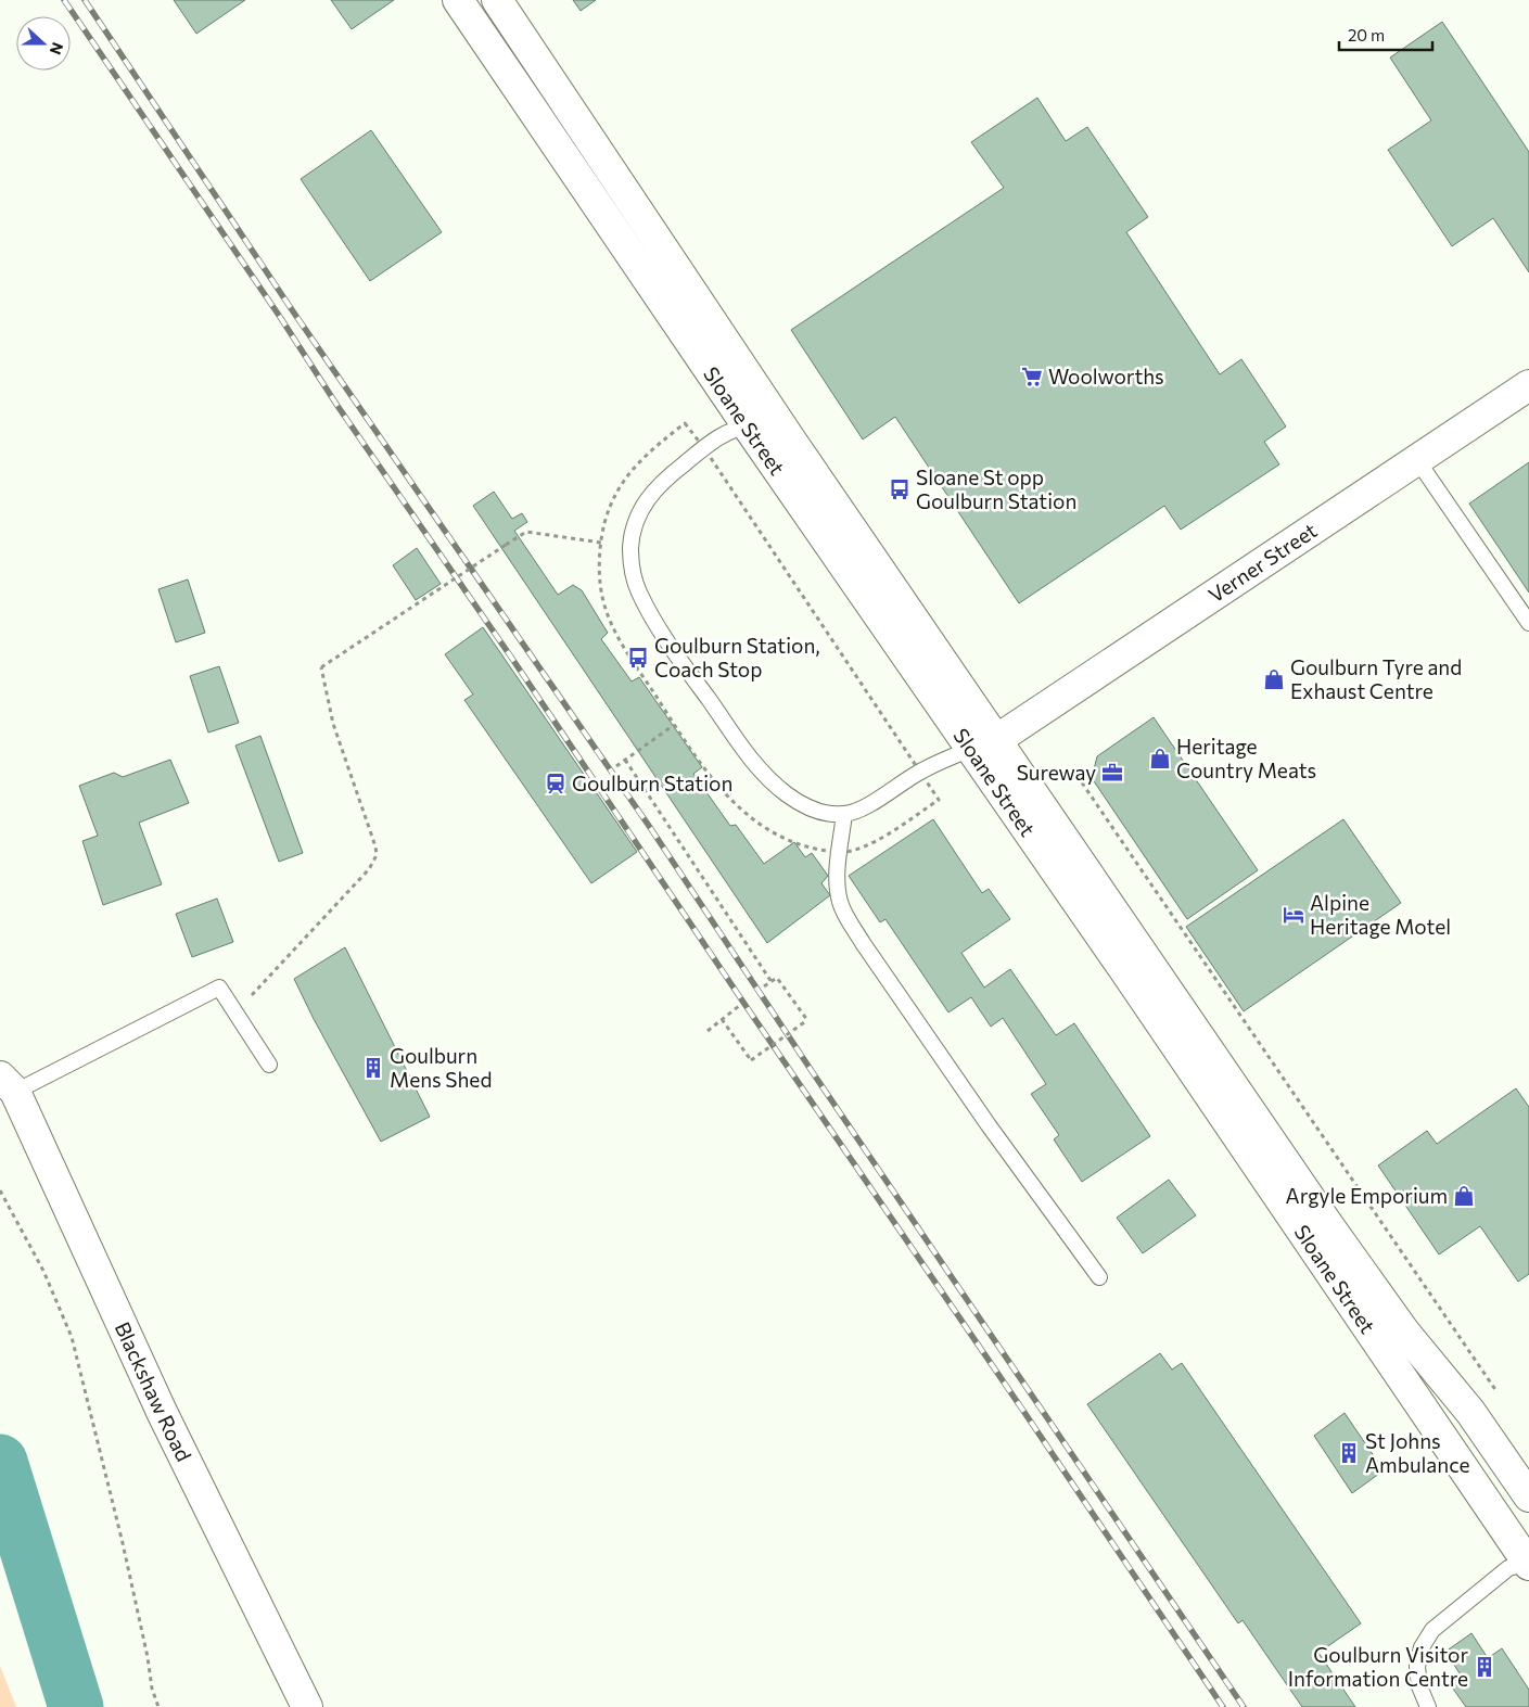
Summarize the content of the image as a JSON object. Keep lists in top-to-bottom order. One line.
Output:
{"streets":{"street":["Sloane Street","Verner Street","Blackshaw Road"]},"crossings":[["Sloane Street","Verner Street"]],"places":{"supermarket":["Woolworths"],"bus stop":["Sloane St opp Goulburn Station","Goulburn Station, Coach Stop"],"shop":["Goulburn Tyre and Exhaust Centre","Heritage Country Meats","Argyle Emporium"],"office":["Sureway"],"station":["Goulburn Station"],"hotel":["Alpine Heritage Motel"],"building":["Goulburn Mens Shed","St Johns Ambulance","Goulburn Visitor Information Centre"]},"scale_bar":"20 m","north":"right"}
